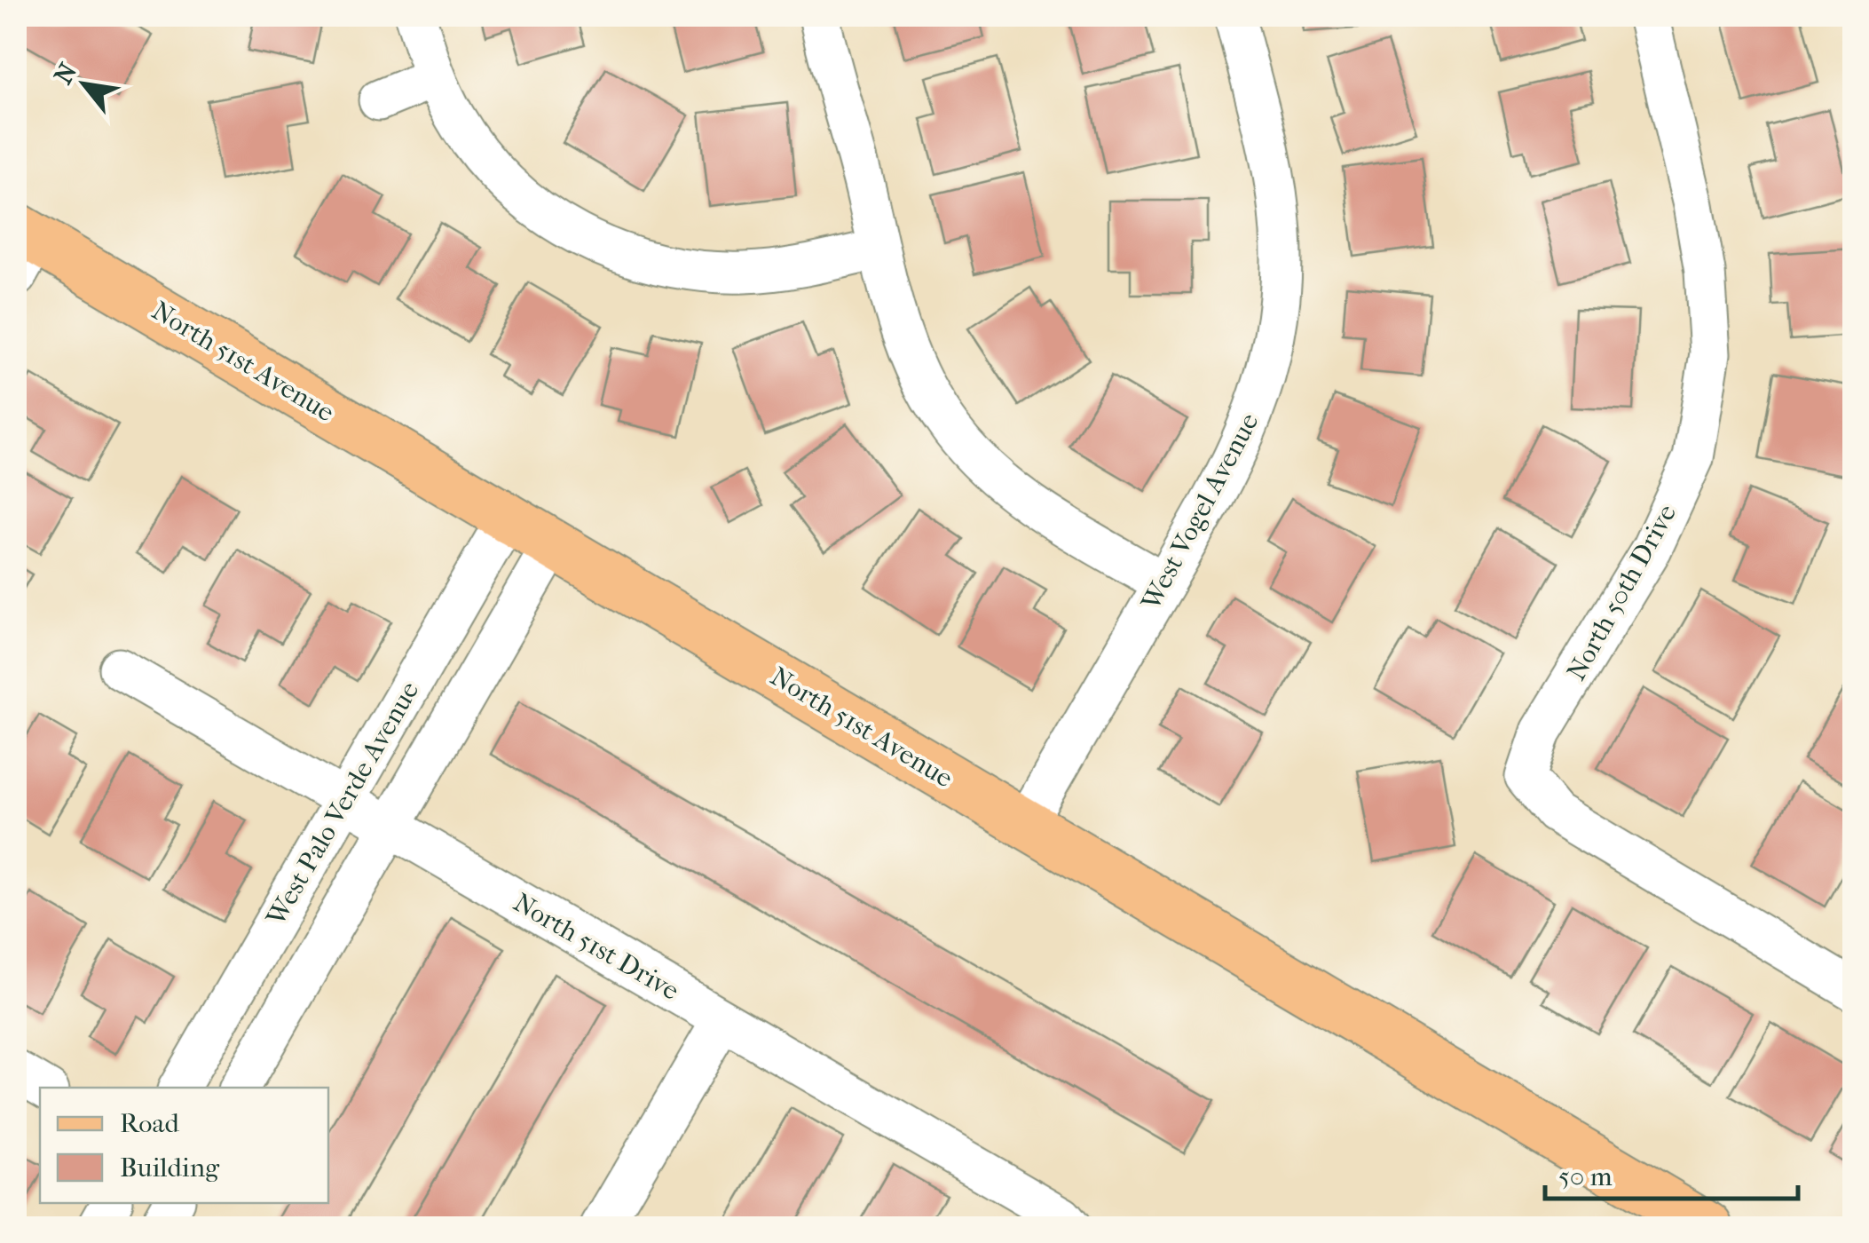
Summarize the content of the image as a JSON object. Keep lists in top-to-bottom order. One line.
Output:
{"streets":{"main road":["North 51st Avenue"],"street":["West Vogel Avenue","North 50th Drive","West Palo Verde Avenue","North 51st Drive"]},"crossings":[["North 51st Avenue","West Vogel Avenue"],["North 51st Avenue","West Palo Verde Avenue"],["West Palo Verde Avenue","North 51st Drive"]],"legend":["Road","Building"],"scale_bar":"50 m","north":"top left"}
